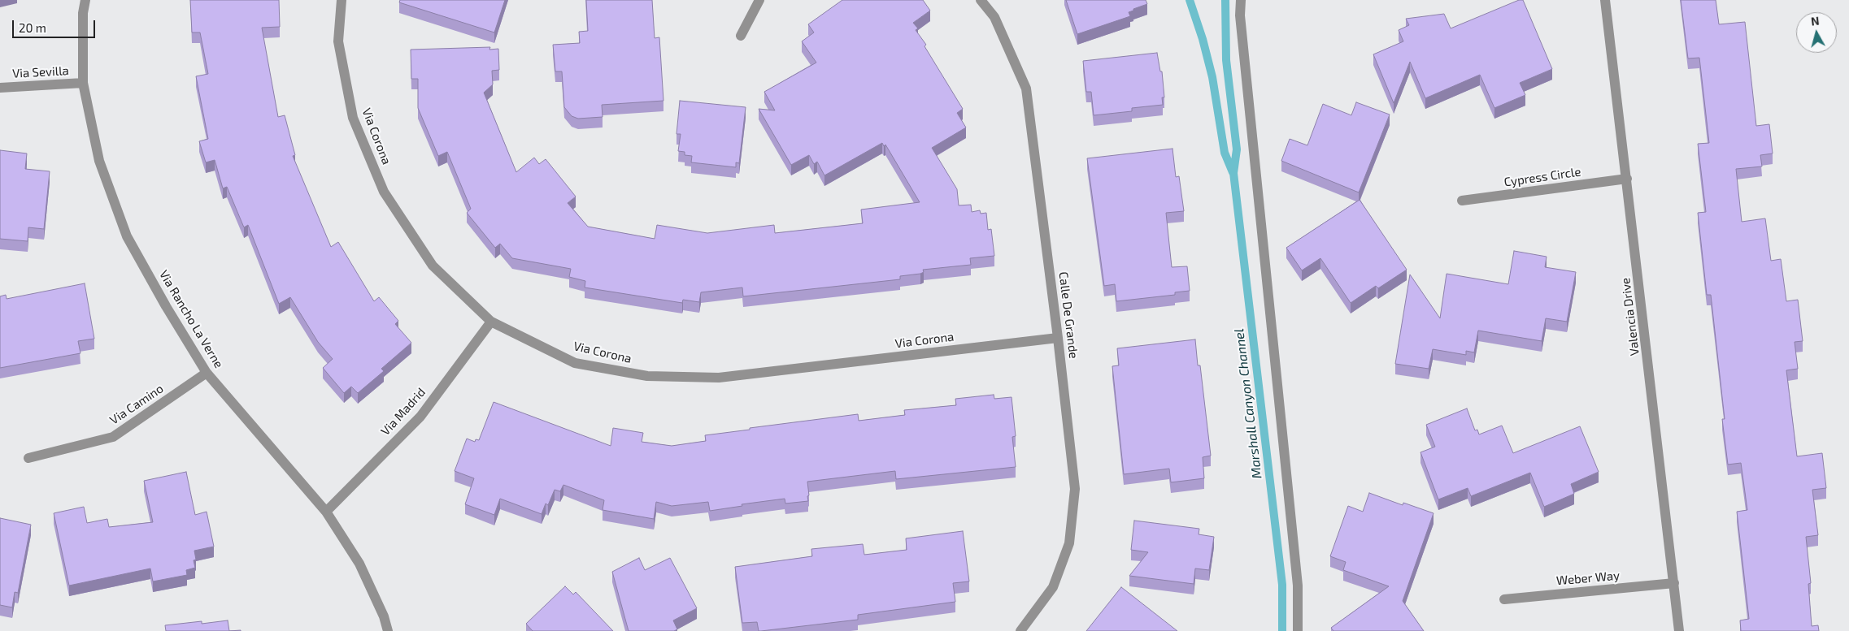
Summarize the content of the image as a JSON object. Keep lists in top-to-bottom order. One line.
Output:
{"streets":{"street":["Via Sevilla","Via Corona","Cypress Circle","Calle De Grande","Valencia Drive","Via Rancho La Verne","Via Camino","Via Madrid","Weber Way"]},"crossings":[["Via Sevilla","Via Rancho La Verne"],["Via Corona","Calle De Grande"],["Via Corona","Via Madrid"],["Cypress Circle","Valencia Drive"],["Valencia Drive","Weber Way"],["Via Rancho La Verne","Via Camino"],["Via Rancho La Verne","Via Madrid"]],"water":["Marshall Canyon Channel"],"scale_bar":"20 m","north":"top"}
